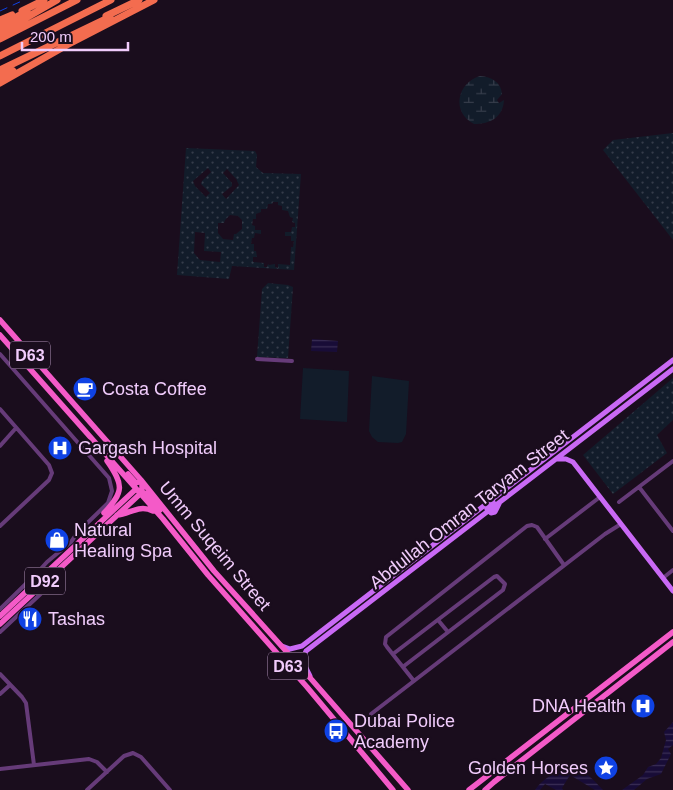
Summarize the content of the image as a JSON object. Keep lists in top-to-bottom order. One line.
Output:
{"streets":{"main road":["D63","Umm Suqeim Street","D92"],"street":["Abdullah Omran Taryam Street"]},"crossings":[["Abdullah Omran Taryam Street","Umm Suqeim Street"],["Umm Suqeim Street","D92"]],"places":{"cafe":["Costa Coffee"],"hospital":["Gargash Hospital","DNA Health"],"shop":["Natural Healing Spa"],"restaurant":["Tashas"],"bus stop":["Dubai Police Academy"],"place":["Golden Horses"]},"scale_bar":"200 m"}
